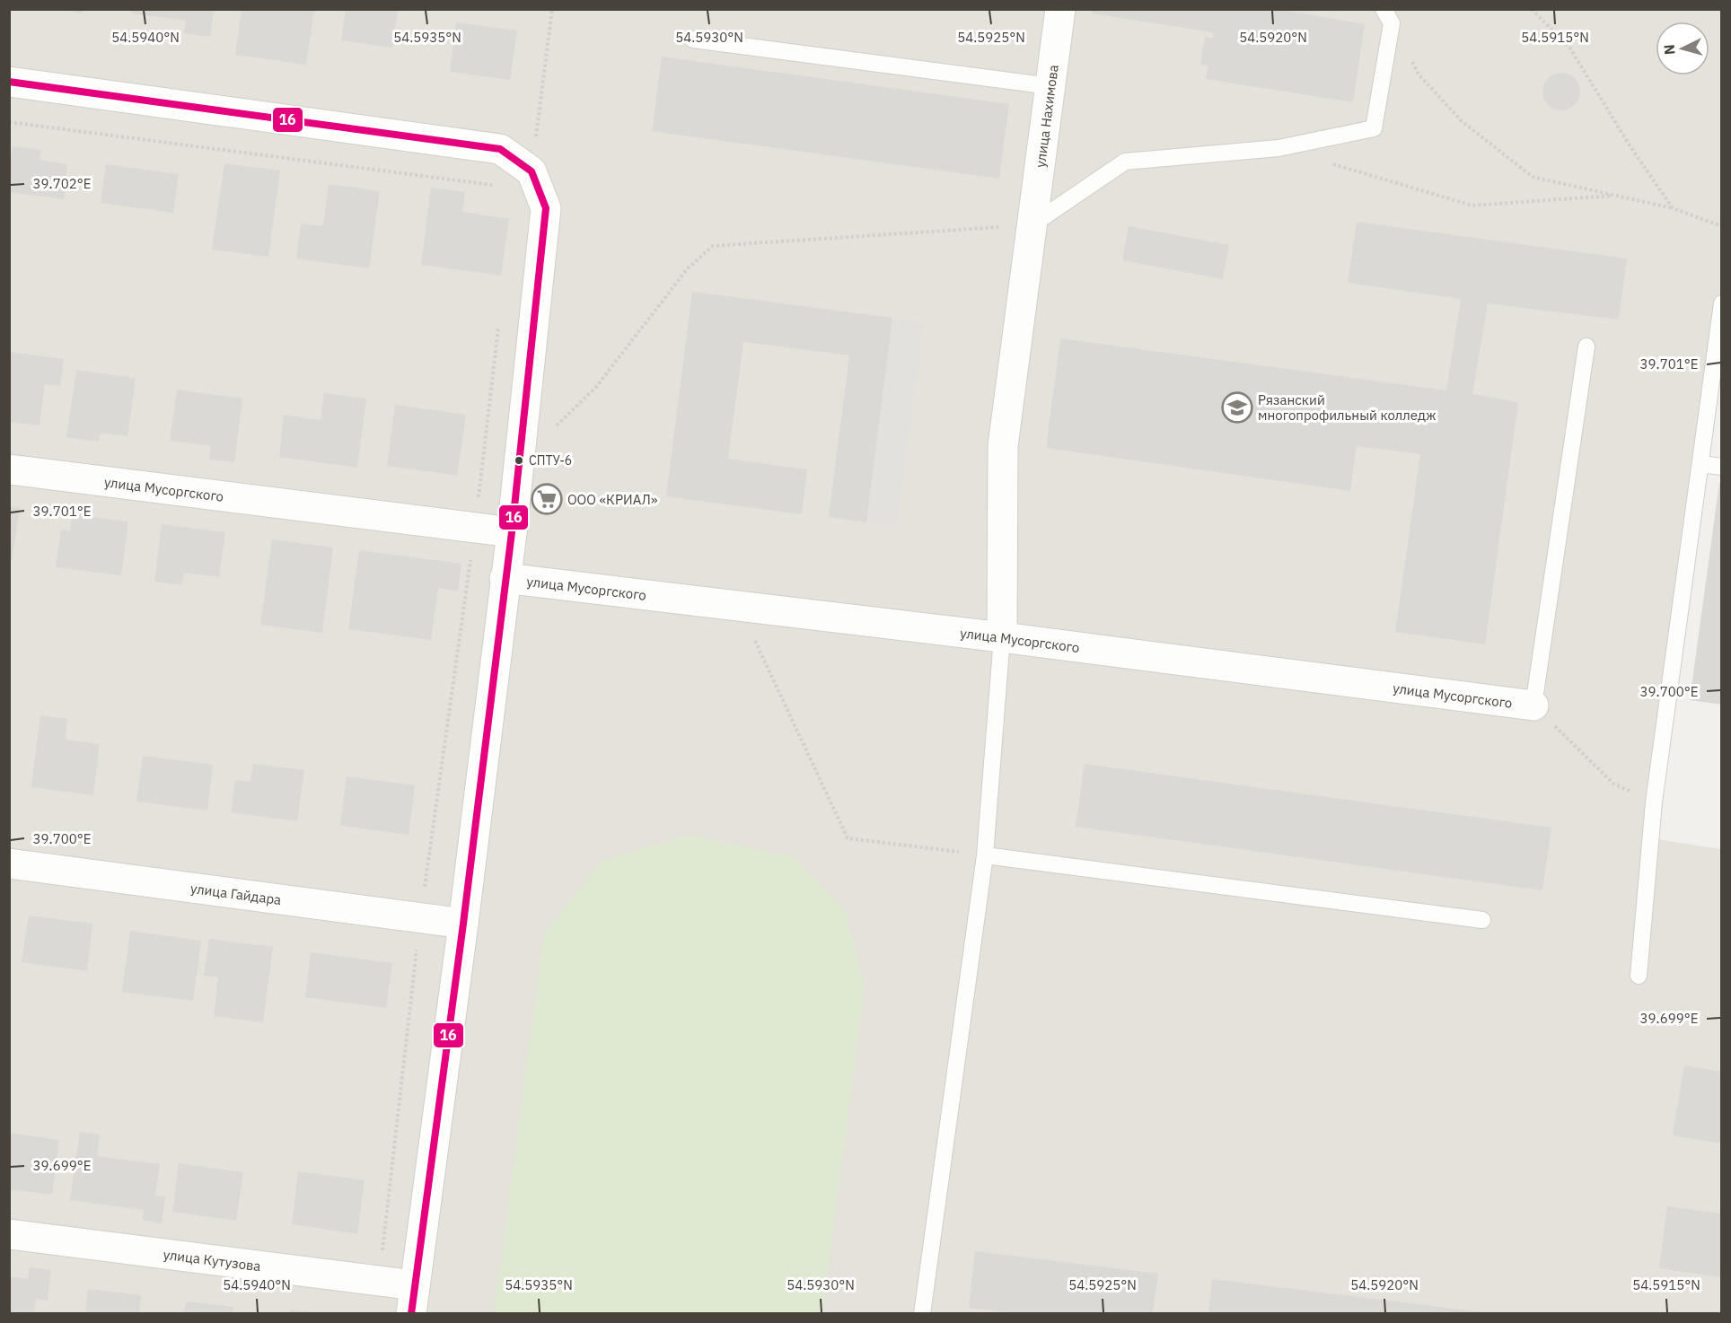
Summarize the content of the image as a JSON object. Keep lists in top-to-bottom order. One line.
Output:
{"streets":{"street":["улица Нахимова","улица Мусоргского","улица Гайдара","улица Кутузова"]},"crossings":[["улица Нахимова","улица Мусоргского"]],"places":{"school or university":["Рязанский многопрофильный колледж"],"other":["СПТУ-6"],"supermarket":["ООО «КРИАЛ»"]},"lines":["transit line 16"],"north":"left","coordinates":["54.5940°N","54.5935°N","54.5930°N","54.5925°N","54.5920°N","54.5915°N","39.702°E","39.701°E","39.700°E","39.699°E"]}
